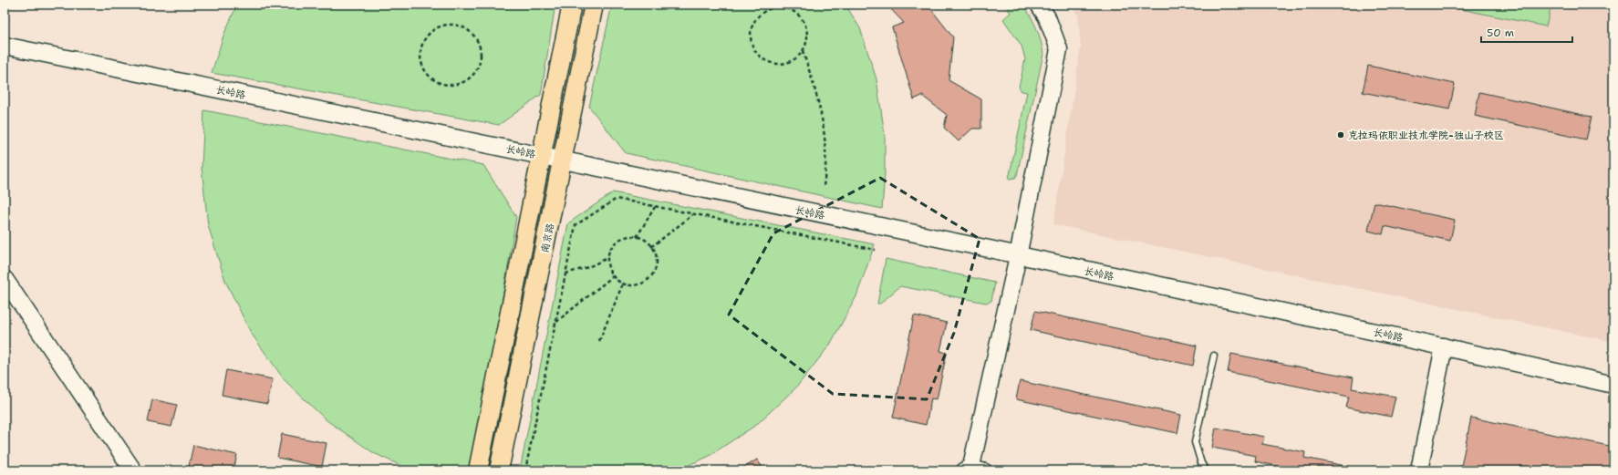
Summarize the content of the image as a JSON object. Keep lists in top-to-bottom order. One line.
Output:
{"streets":{"main road":["南京路"],"street":["长岭路"]},"crossings":[["长岭路","南京路"]],"places":["克拉玛依职业技术学院-独山子校区"],"scale_bar":"50 m"}
